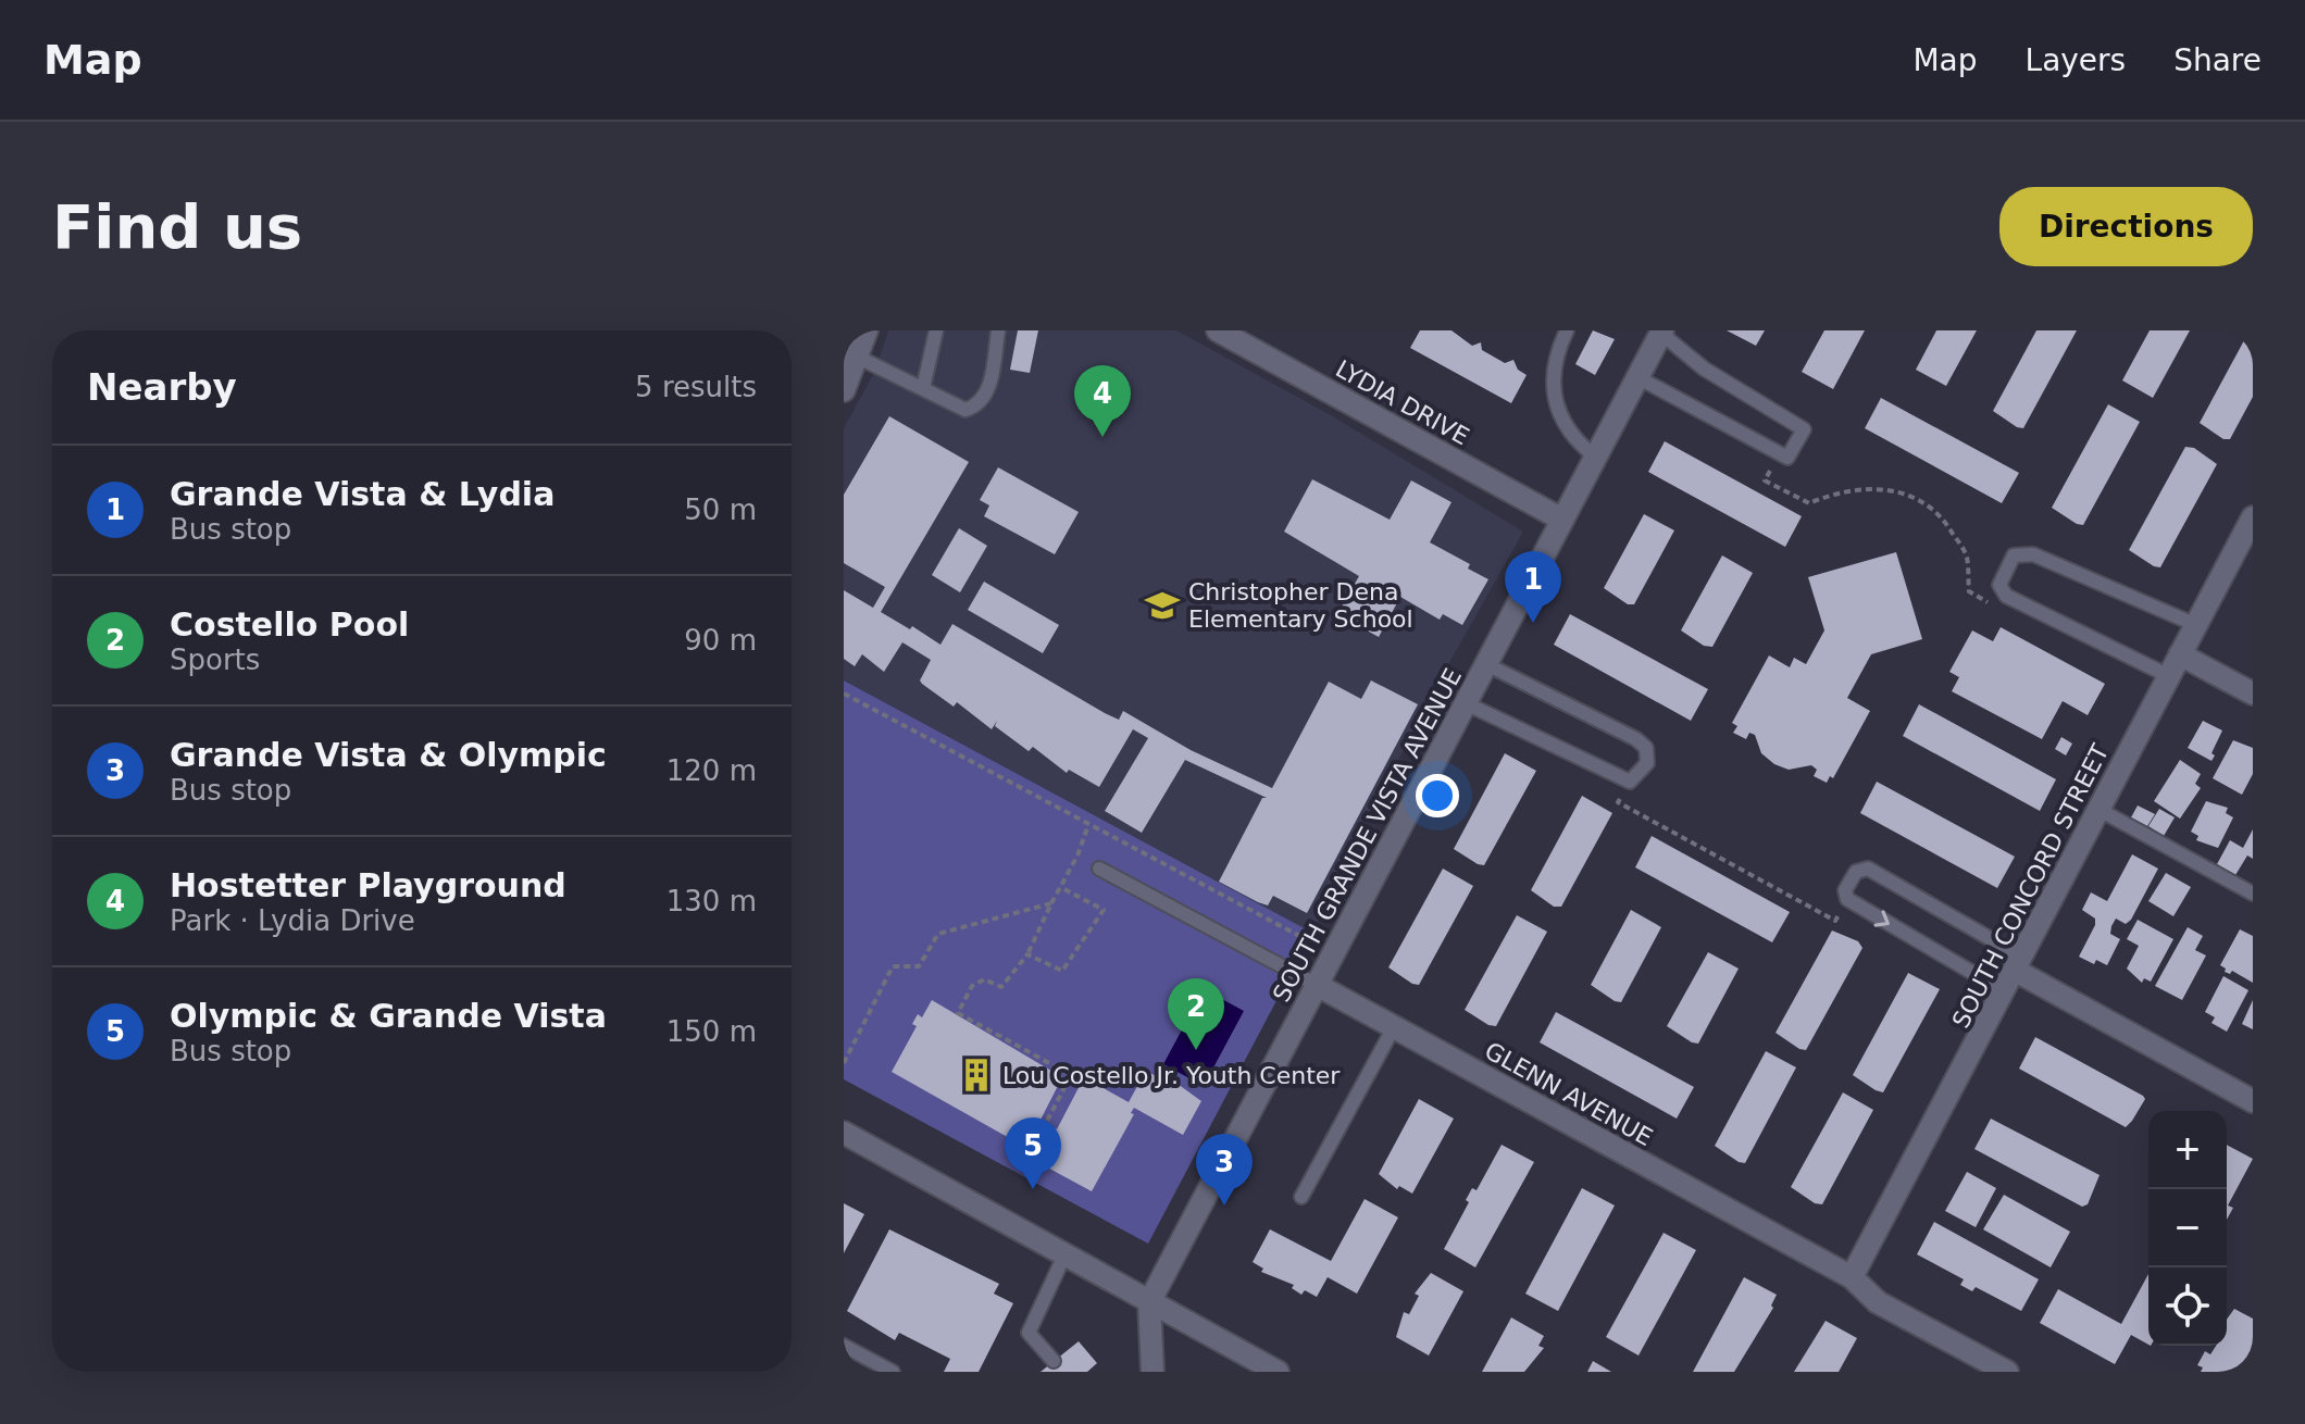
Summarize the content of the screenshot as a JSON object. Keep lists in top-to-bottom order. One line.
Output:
{"streets":{"street":["LYDIA DRIVE","SOUTH GRANDE VISTA AVENUE","SOUTH CONCORD STREET","GLENN AVENUE"]},"crossings":[["LYDIA DRIVE","SOUTH GRANDE VISTA AVENUE"],["SOUTH GRANDE VISTA AVENUE","GLENN AVENUE"],["SOUTH CONCORD STREET","GLENN AVENUE"]],"places":{"school or university":["Christopher Dena Elementary School"],"building":["Lou Costello Jr. Youth Center"]},"page":{"header":"Map","nav":["Map","Layers","Share"],"buttons":"Directions","title":"Find us","heading":["Nearby","5 results"],"pins":["4","1","2","5","3"],"list":[{"mark":"1","name":"Grande Vista & Lydia","note":"Bus stop","value":"50 m"},{"mark":"2","name":"Costello Pool","note":"Sports","value":"90 m"},{"mark":"3","name":"Grande Vista & Olympic","note":"Bus stop","value":"120 m"},{"mark":"4","name":"Hostetter Playground","note":"Park · Lydia Drive","value":"130 m"},{"mark":"5","name":"Olympic & Grande Vista","note":"Bus stop","value":"150 m"}],"map_buttons":["+","−"]}}
